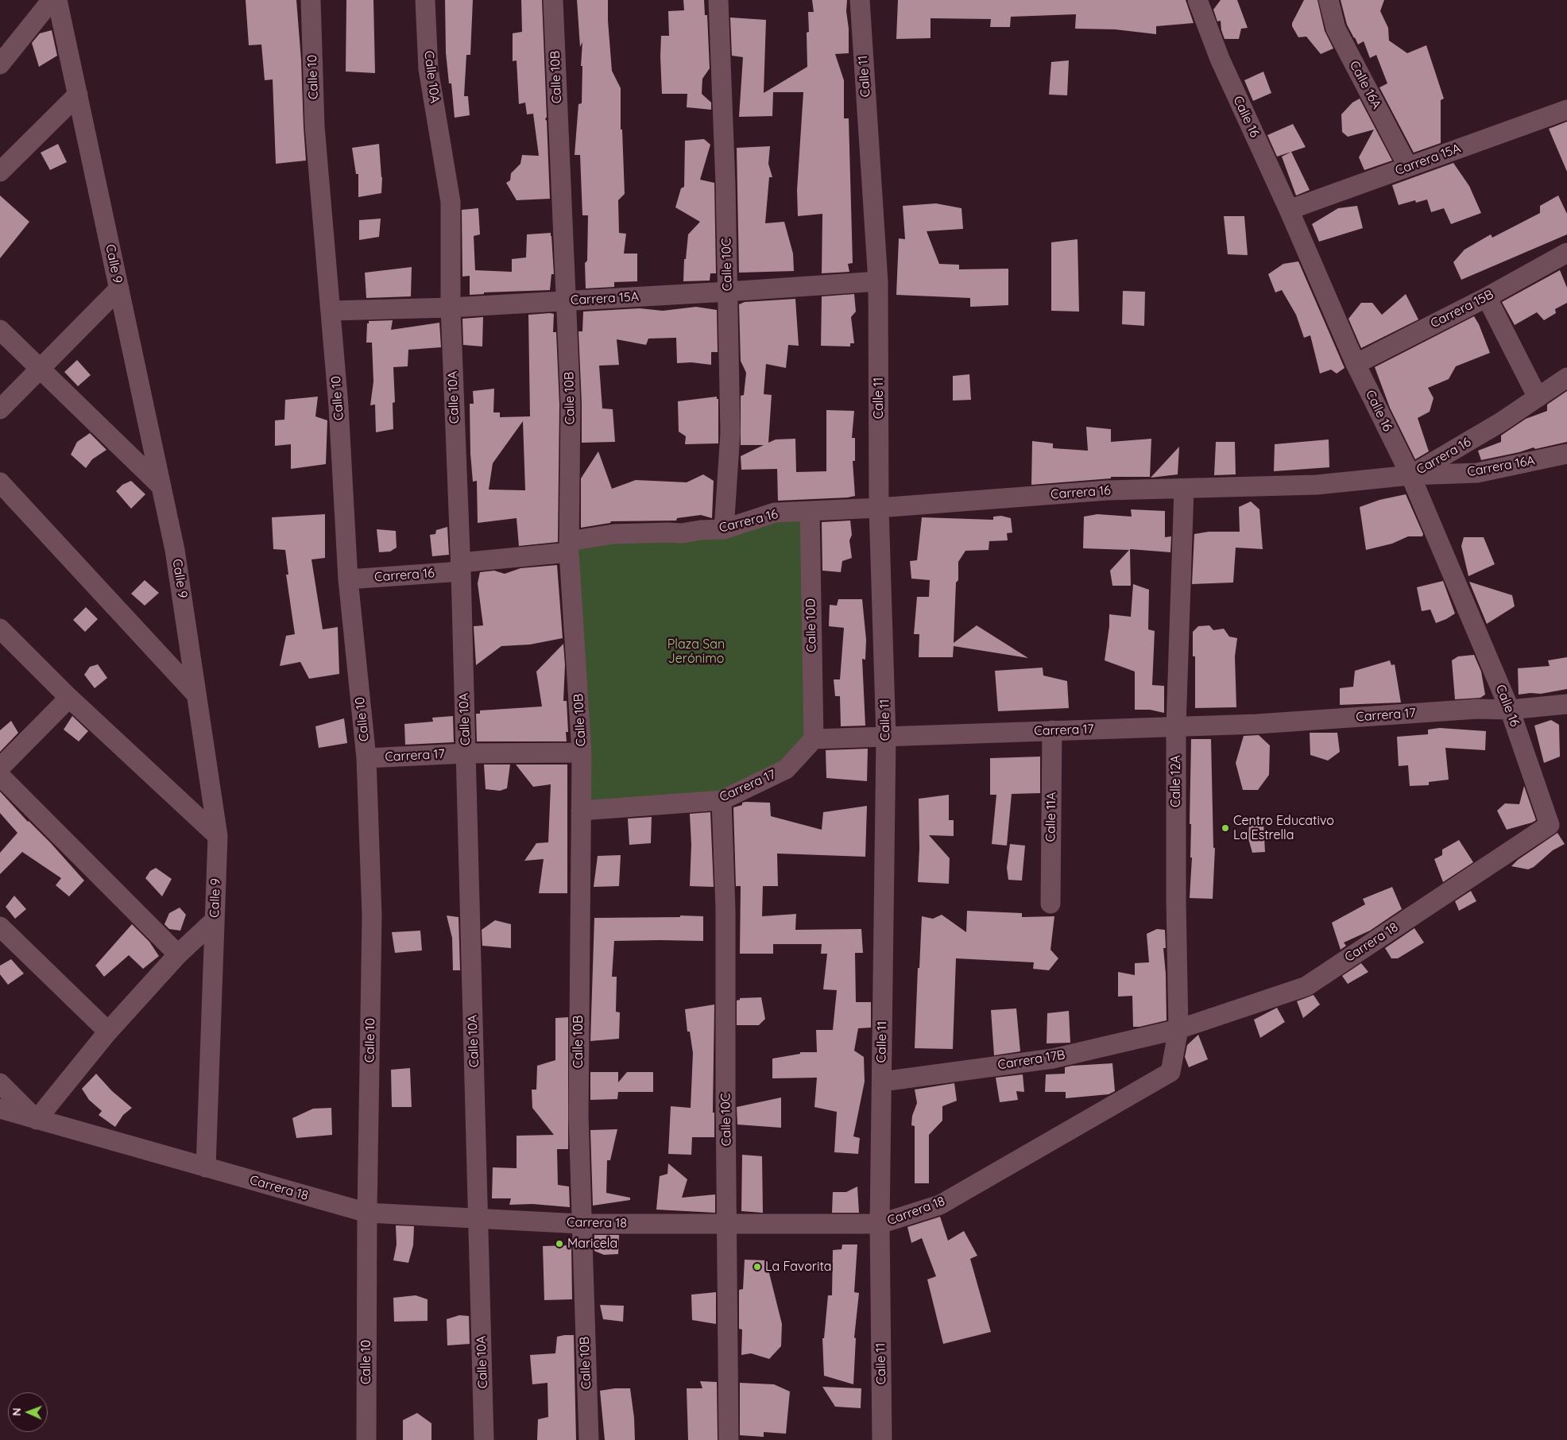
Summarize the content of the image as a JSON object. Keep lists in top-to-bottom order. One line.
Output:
{"streets":{"street":["Calle 11","Calle 10","Calle 10A","Calle 10B","Calle 16A","Calle 16","Carrera 15A","Calle 9","Calle 10C","Carrera 15B","Carrera 16","Carrera 16A","Calle 10D","Carrera 17","Calle 12A","Calle 11A","Carrera 18","Carrera 17B"]},"crossings":[["Calle 11","Carrera 15A"],["Calle 11","Carrera 16"],["Calle 11","Carrera 17"],["Calle 11","Carrera 18"],["Calle 11","Carrera 17B"],["Calle 10","Carrera 15A"],["Calle 10","Carrera 16"],["Calle 10","Carrera 17"],["Calle 10","Carrera 18"],["Calle 10A","Carrera 15A"],["Calle 10A","Carrera 16"],["Calle 10A","Carrera 17"],["Calle 10A","Carrera 18"],["Calle 10B","Carrera 15A"],["Calle 10B","Carrera 16"],["Calle 10B","Carrera 17"],["Calle 10B","Carrera 18"],["Calle 16A","Carrera 15A"],["Calle 16","Carrera 15A"],["Calle 16","Carrera 15B"],["Calle 16","Carrera 16"],["Calle 16","Carrera 16A"],["Calle 16","Carrera 17"],["Calle 16","Carrera 18"],["Carrera 15A","Calle 10C"],["Calle 9","Carrera 18"],["Calle 10C","Carrera 16"],["Calle 10C","Carrera 17"],["Calle 10C","Carrera 18"],["Carrera 16","Carrera 16A"],["Carrera 16","Calle 10D"],["Carrera 16","Calle 12A"],["Calle 10D","Carrera 17"],["Carrera 17","Calle 12A"],["Carrera 17","Calle 11A"],["Calle 12A","Carrera 18"],["Calle 12A","Carrera 17B"],["Carrera 18","Carrera 17B"]],"parks":["Plaza San Jerónimo"],"places":["Centro Educativo La Estrella","Maricela","La Favorita"],"north":"left"}
